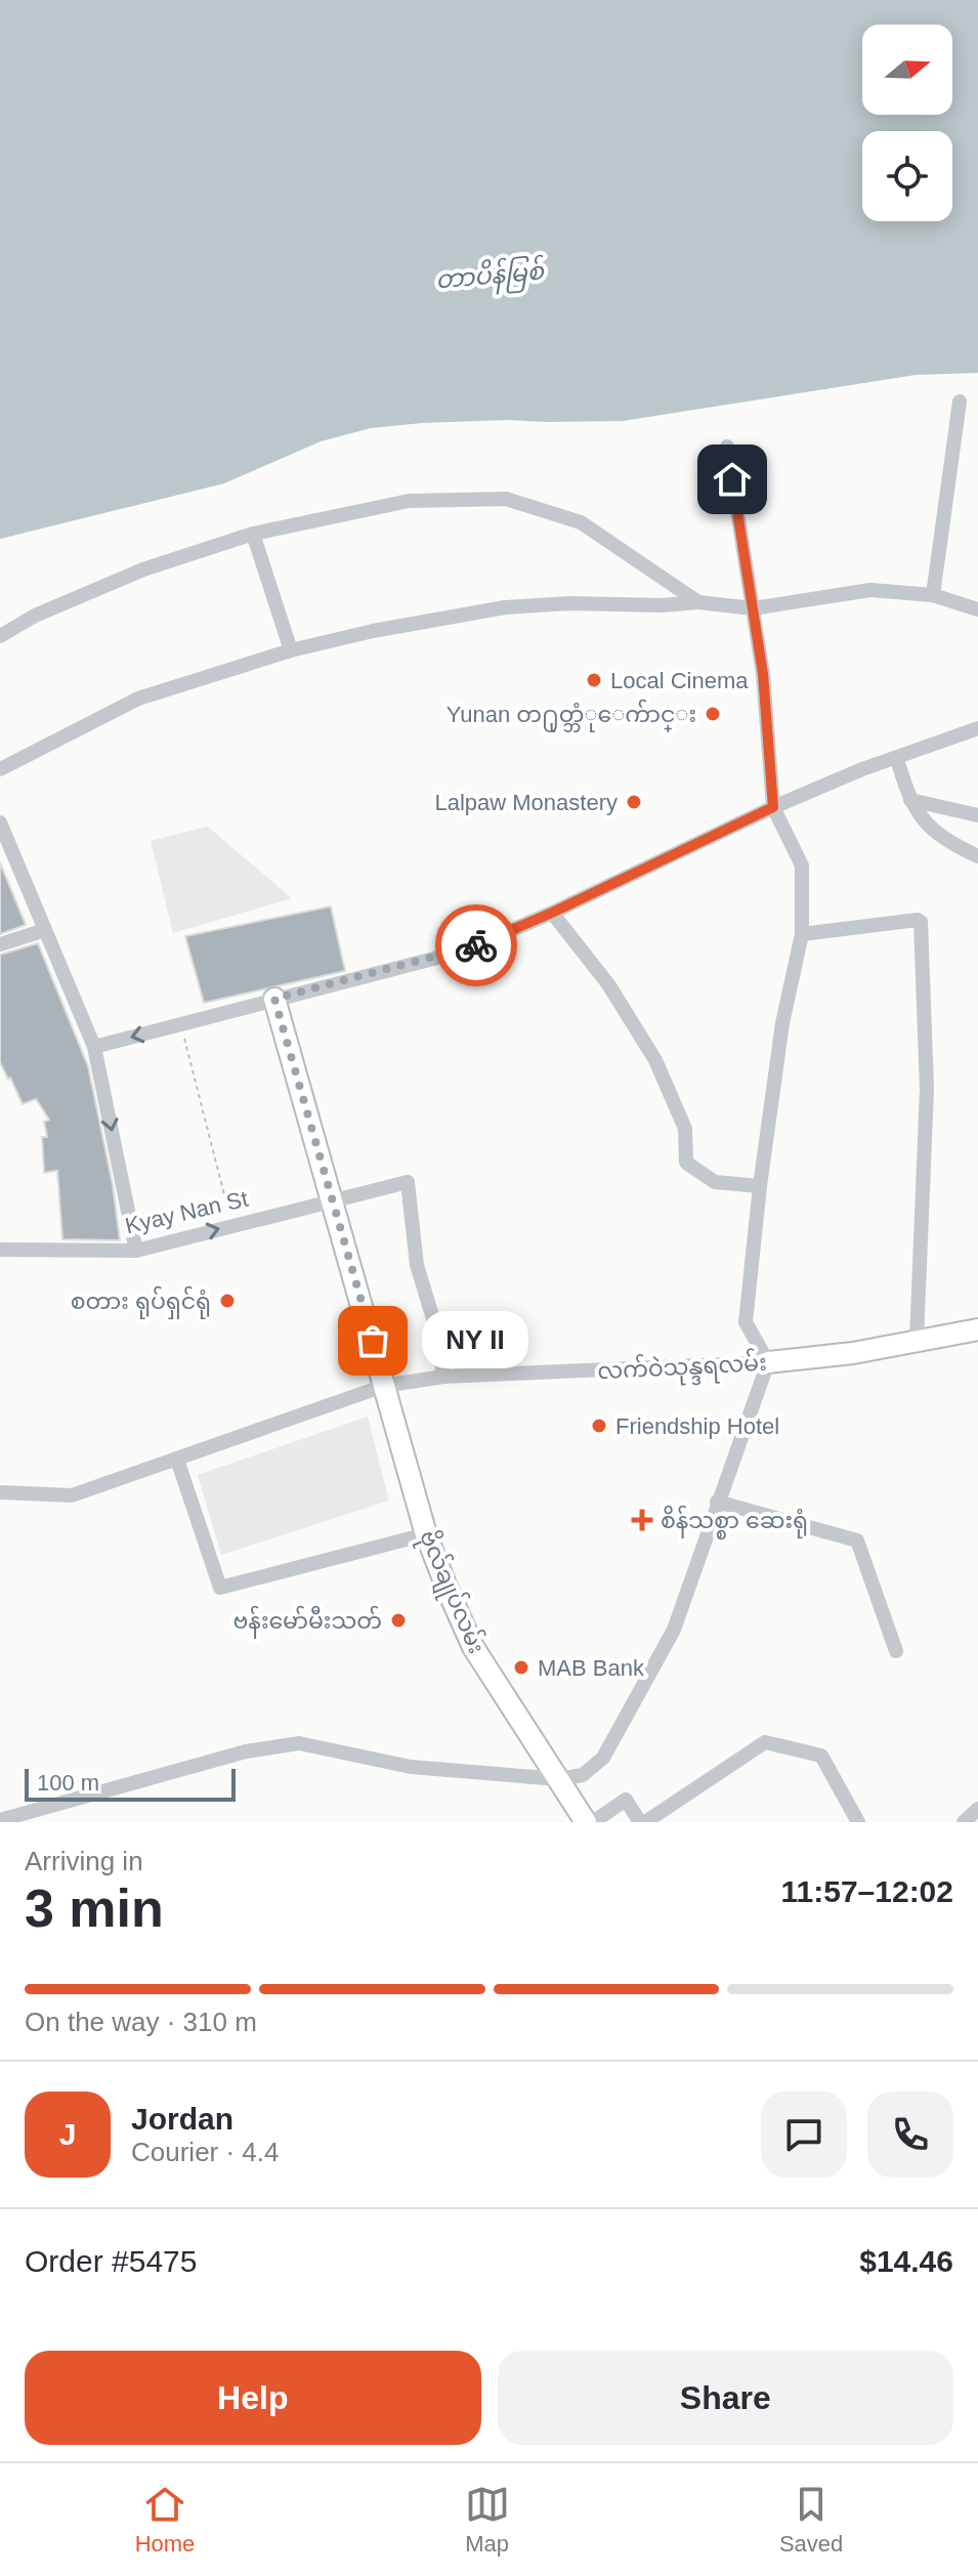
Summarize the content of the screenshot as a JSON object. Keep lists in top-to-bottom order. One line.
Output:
{"streets":{"street":["Kyay Nan St","လက်ဝဲသုန္ဒရလမ်း","ဗိုလ်ချုပ်လမ်း"]},"crossings":[["Kyay Nan St","လက်ဝဲသုန္ဒရလမ်း"],["Kyay Nan St","ဗိုလ်ချုပ်လမ်း"],["လက်ဝဲသုန္ဒရလမ်း","ဗိုလ်ချုပ်လမ်း"]],"water":["တာပိန်မြစ်"],"places":{"other":["Local Cinema","Yunan တ႐ုတ္ဘံုေက်ာင္း","Lalpaw Monastery","စတား ရုပ်ရှင်ရုံ","NY II","Friendship Hotel","ဗန်းမော်မီးသတ်","MAB Bank"],"health":["စိန်သစ္စာ ဆေးရုံ"]},"scale_bar":"100 m","north":"right","page":{"bubble":"NY II","scale":"100 m","heading":["3 min","Arriving in","11:57–12:02"],"panel":["Jordan","Courier · 4.4","Order #5475","$14.46"],"bar":"On the way · 310 m","round":"J","buttons":["Help","Share"],"tabs":["Home","Map","Saved"]}}
